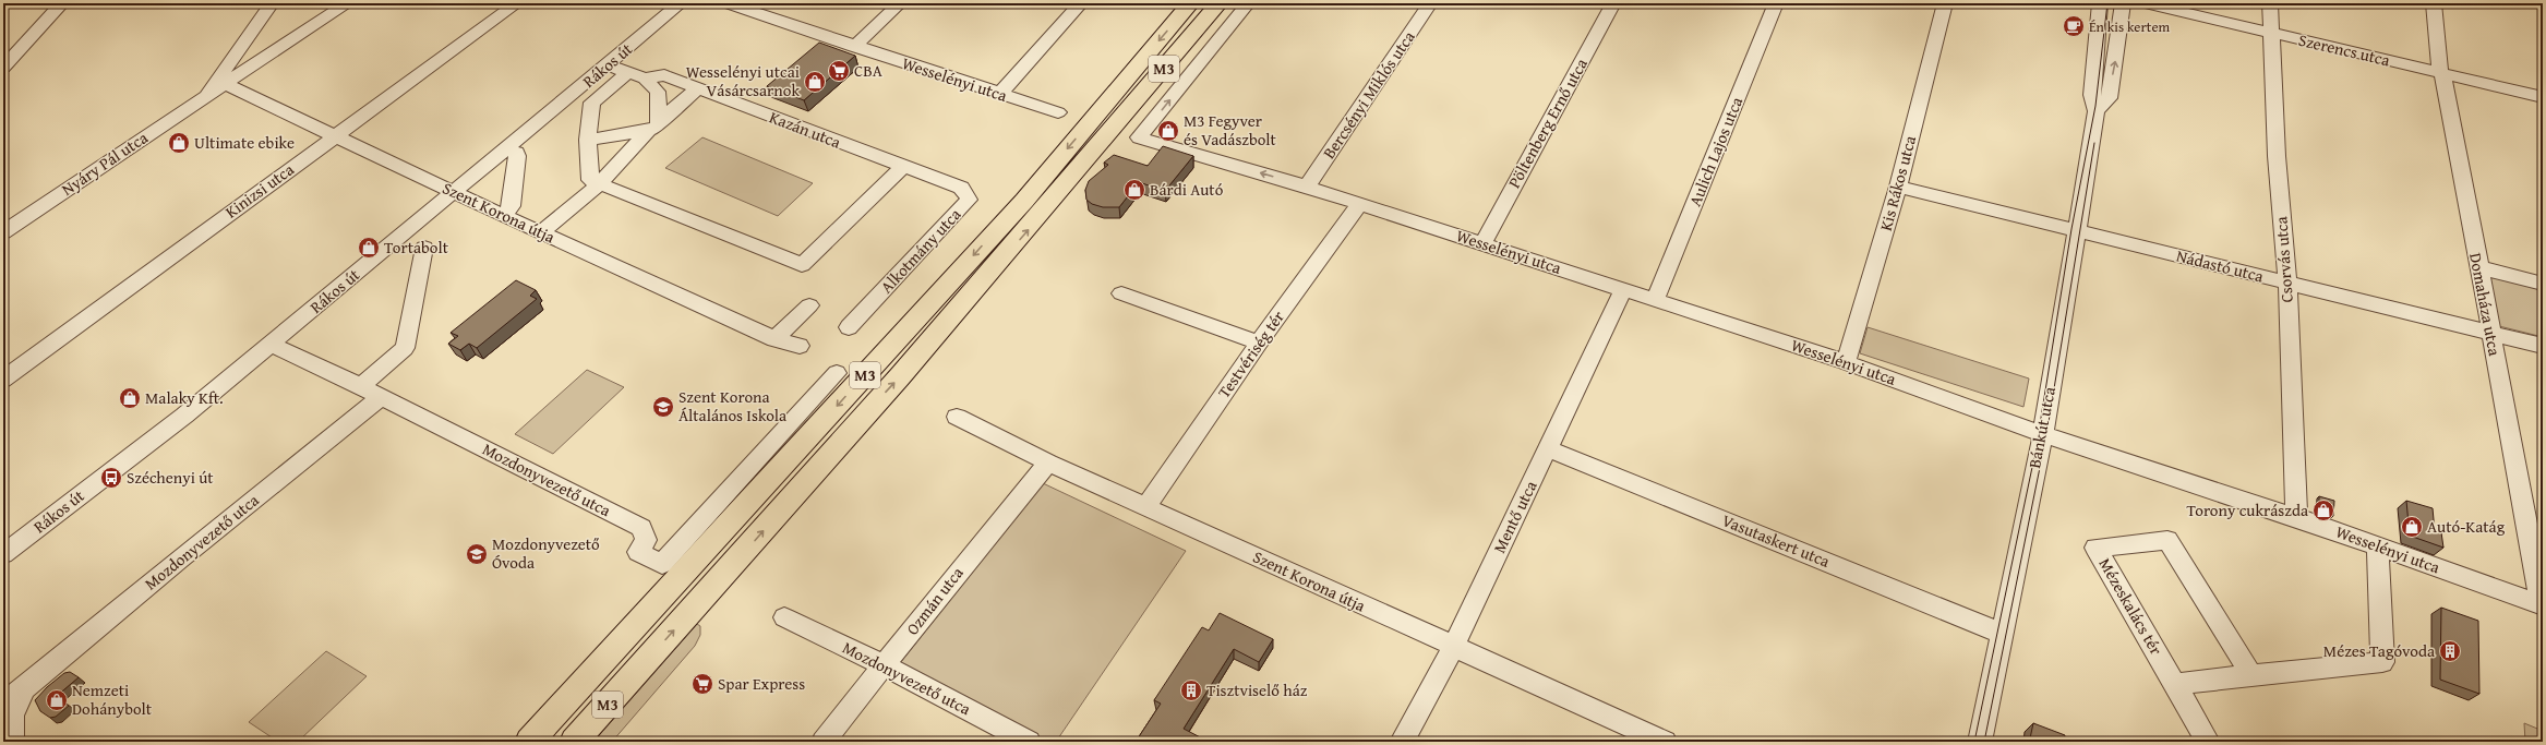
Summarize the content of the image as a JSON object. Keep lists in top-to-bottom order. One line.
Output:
{"streets":{"main road":["M3"],"street":["Szerencs utca","Rákos út","Wesselényi utca","Bercsényi Miklós utca","Pöltenberg Ernő utca","Kazán utca","Aulich Lajos utca","Nyáry Pál utca","Kis Rákos utca","Kinizsi utca","Szent Korona útja","Alkotmány utca","Csorvás utca","Nádastó utca","Domaháza utca","Testvériség tér","Bánkút utca","Mozdonyvezető utca","Mentő utca","Vasutaskert utca","Ozmán utca","Mézeskalács tér"]},"crossings":[["Szerencs utca","Csorvás utca"],["Szerencs utca","Domaháza utca"],["Rákos út","Kazán utca"],["Rákos út","Szent Korona útja"],["Rákos út","Mozdonyvezető utca"],["Wesselényi utca","Bercsényi Miklós utca"],["Wesselényi utca","Pöltenberg Ernő utca"],["Wesselényi utca","Aulich Lajos utca"],["Wesselényi utca","Kis Rákos utca"],["Wesselényi utca","Csorvás utca"],["Wesselényi utca","Domaháza utca"],["Wesselényi utca","Testvériség tér"],["Wesselényi utca","Bánkút utca"],["Wesselényi utca","Mentő utca"],["Kazán utca","Alkotmány utca"],["Nyáry Pál utca","Szent Korona útja"],["Kis Rákos utca","Nádastó utca"],["Kinizsi utca","Szent Korona útja"],["Szent Korona útja","Testvériség tér"],["Szent Korona útja","Mentő utca"],["Szent Korona útja","Ozmán utca"],["Csorvás utca","Nádastó utca"],["Nádastó utca","Domaháza utca"],["Nádastó utca","Bánkút utca"],["Bánkút utca","Vasutaskert utca"],["Mozdonyvezető utca","Ozmán utca"],["Mentő utca","Vasutaskert utca"]],"places":{"cafe":["Én kis kertem"],"supermarket":["CBA","Spar Express"],"shop":["Wesselényi utcai Vásárcsarnok","M3 Fegyver és Vadászbolt","Ultimate ebike","Bárdi Autó","Tortabolt","Malaky Kft.","Torony cukrászda","Autó-Katág","Nemzeti Dohánybolt"],"school or university":["Szent Korona Általános Iskola","Mozdonyvezető Óvoda"],"bus stop":["Széchenyi út"],"building":["Mézes Tagóvoda","Tisztviselő ház"]}}
